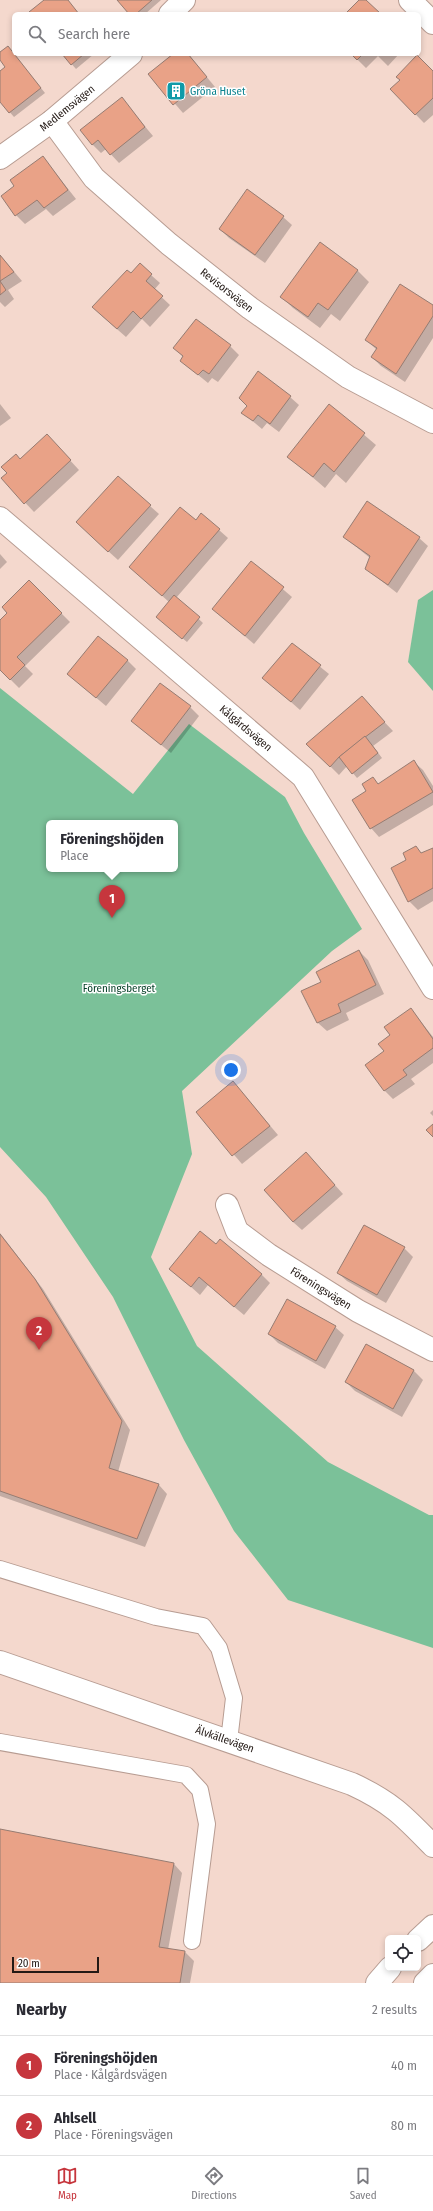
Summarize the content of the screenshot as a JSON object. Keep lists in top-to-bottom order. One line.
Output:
{"streets":{"street":["Medlemsvägen","Revisorsvägen","Kålgårdsvägen","Föreningsvägen","Älvkällevägen"]},"crossings":[["Medlemsvägen","Revisorsvägen"]],"parks":["Föreningsberget"],"places":{"building":["Gröna Huset"]},"scale_bar":"20 m","page":{"search":"Search here","popup":["Föreningshöjden","Place"],"pins":["1","2"],"scale":"20 m","heading":["Nearby","2 results"],"list":[{"mark":"1","name":"Föreningshöjden","note":"Place · Kålgårdsvägen","value":"40 m"},{"mark":"2","name":"Ahlsell","note":"Place · Föreningsvägen","value":"80 m"}],"nav":["Map","Directions","Saved"]}}
